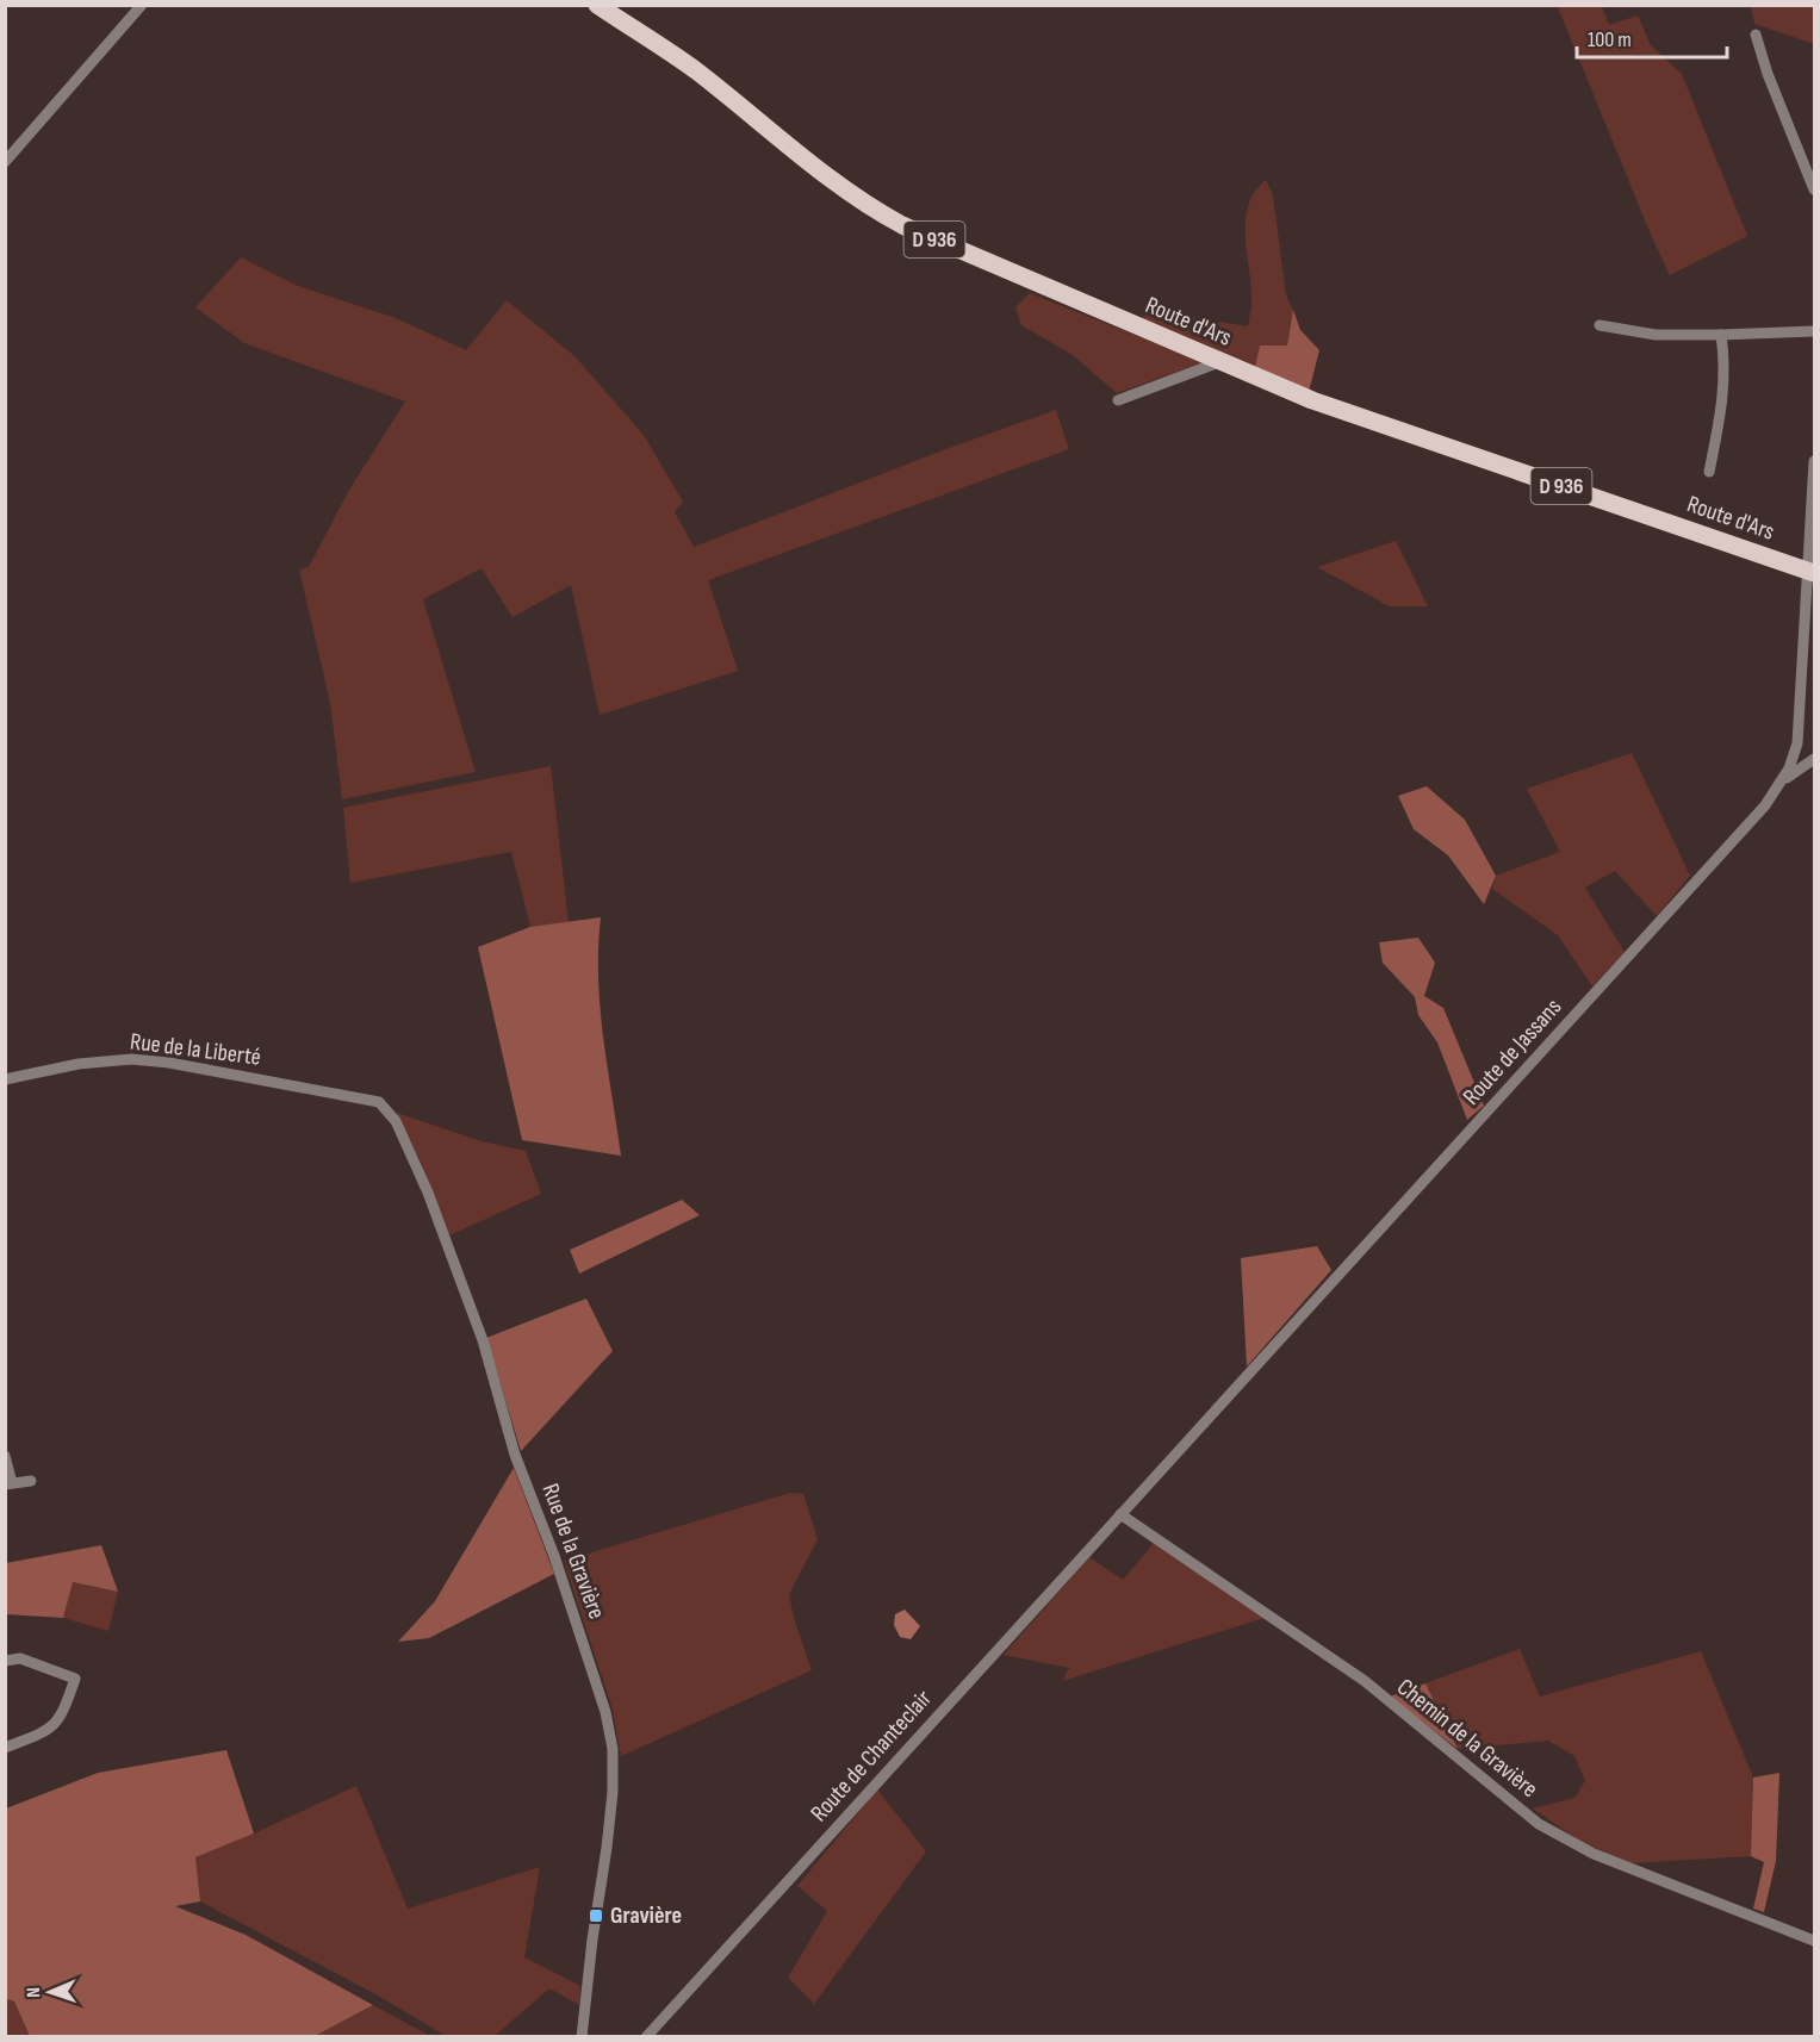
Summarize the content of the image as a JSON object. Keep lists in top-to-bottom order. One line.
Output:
{"streets":{"main road":["D 936","Route d'Ars"],"street":["Rue de la Liberté","Route de Jassans","Rue de la Gravière","Chemin de la Gravière","Route de Chanteclair"]},"crossings":[["Route d'Ars","Route de Jassans"],["Rue de la Liberté","Rue de la Gravière"],["Route de Jassans","Route de Chanteclair"],["Chemin de la Gravière","Route de Chanteclair"]],"places":{"transit":["Gravière"]},"scale_bar":"100 m","north":"left"}
